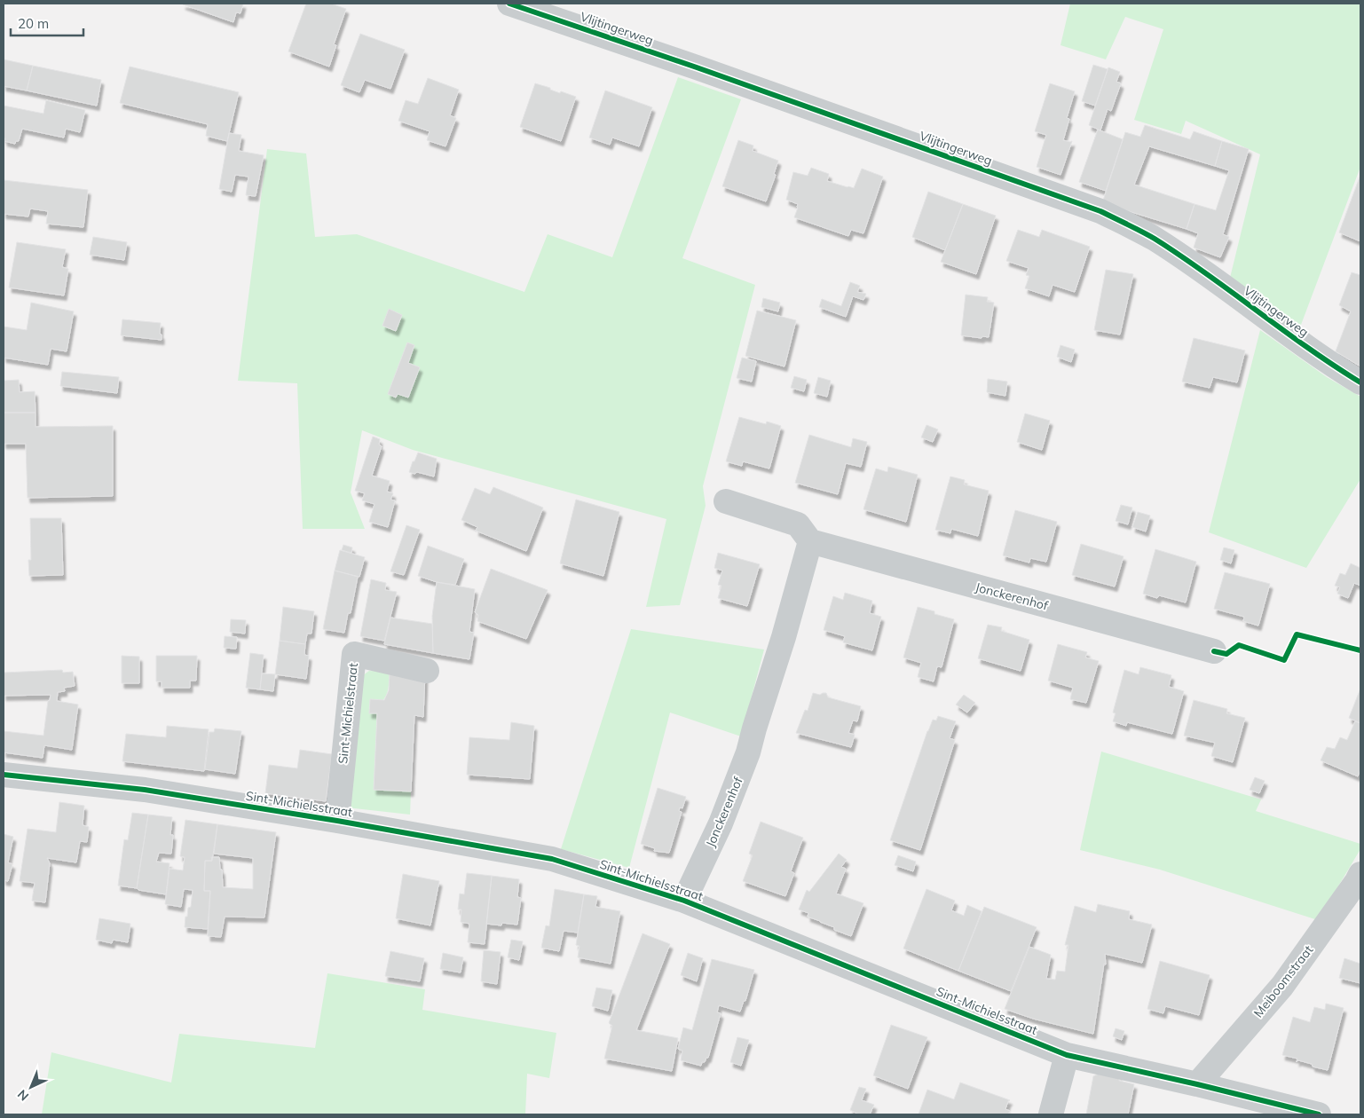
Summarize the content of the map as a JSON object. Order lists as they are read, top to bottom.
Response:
{
  "streets": {
    "street": [
      "Vlijtingerweg",
      "Jonckerenhof",
      "Sint-Michielstraat",
      "Sint-Michielsstraat",
      "Meiboomstraat"
    ]
  },
  "crossings": [
    ["Jonckerenhof", "Sint-Michielsstraat"],
    ["Sint-Michielstraat", "Sint-Michielsstraat"],
    ["Sint-Michielsstraat", "Meiboomstraat"]
  ],
  "scale_bar": "20 m",
  "north": "bottom left"
}
